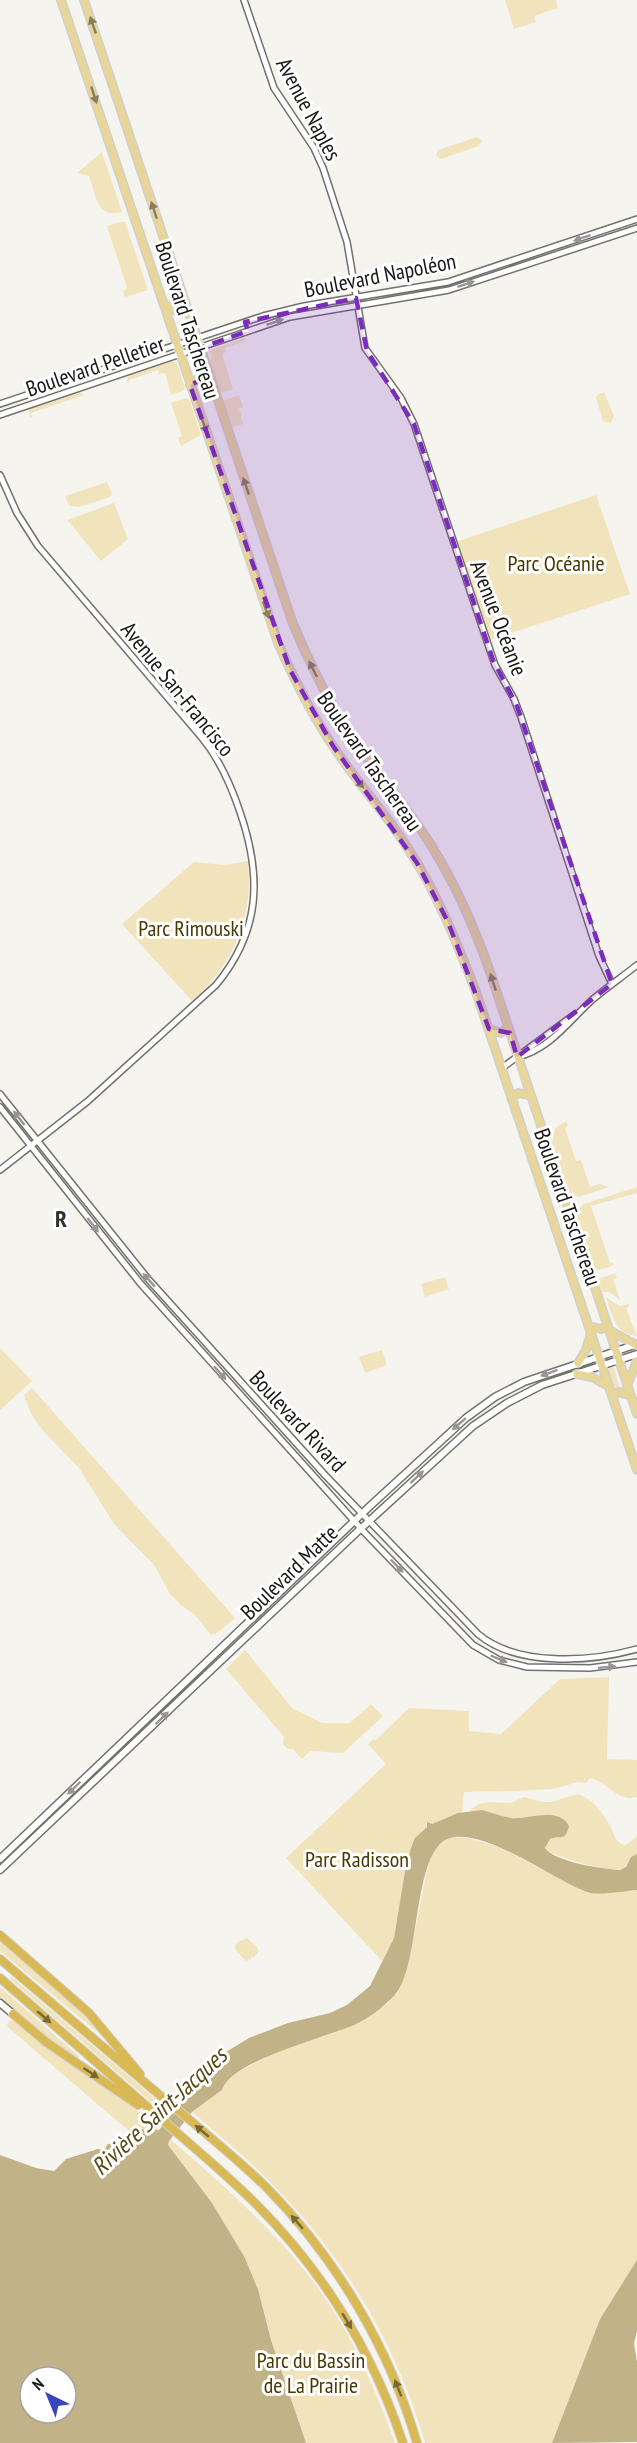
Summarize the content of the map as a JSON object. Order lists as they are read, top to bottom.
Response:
{
  "streets": {
    "main road": ["Boulevard Taschereau", "Boulevard Matte"],
    "street": [
      "Avenue Naples",
      "Boulevard Napoléon",
      "Boulevard Pelletier",
      "Avenue Océanie",
      "Avenue San-Francisco",
      "Boulevard Rivard"
    ]
  },
  "crossings": [
    ["Avenue Naples", "Boulevard Napoléon"],
    ["Avenue Naples", "Avenue Océanie"],
    ["Boulevard Napoléon", "Boulevard Taschereau"],
    ["Boulevard Napoléon", "Boulevard Pelletier"],
    ["Boulevard Napoléon", "Avenue Océanie"],
    ["Boulevard Taschereau", "Boulevard Pelletier"],
    ["Boulevard Taschereau", "Boulevard Matte"],
    ["Avenue San-Francisco", "Boulevard Rivard"],
    ["Boulevard Rivard", "Boulevard Matte"]
  ],
  "districts": ["R"],
  "water": ["Rivière Saint-Jacques"],
  "parks": [
    "Parc Océanie",
    "Parc Rimouski",
    "Parc Radisson",
    "Parc du Bassin de La Prairie"
  ],
  "north": "top left"
}
